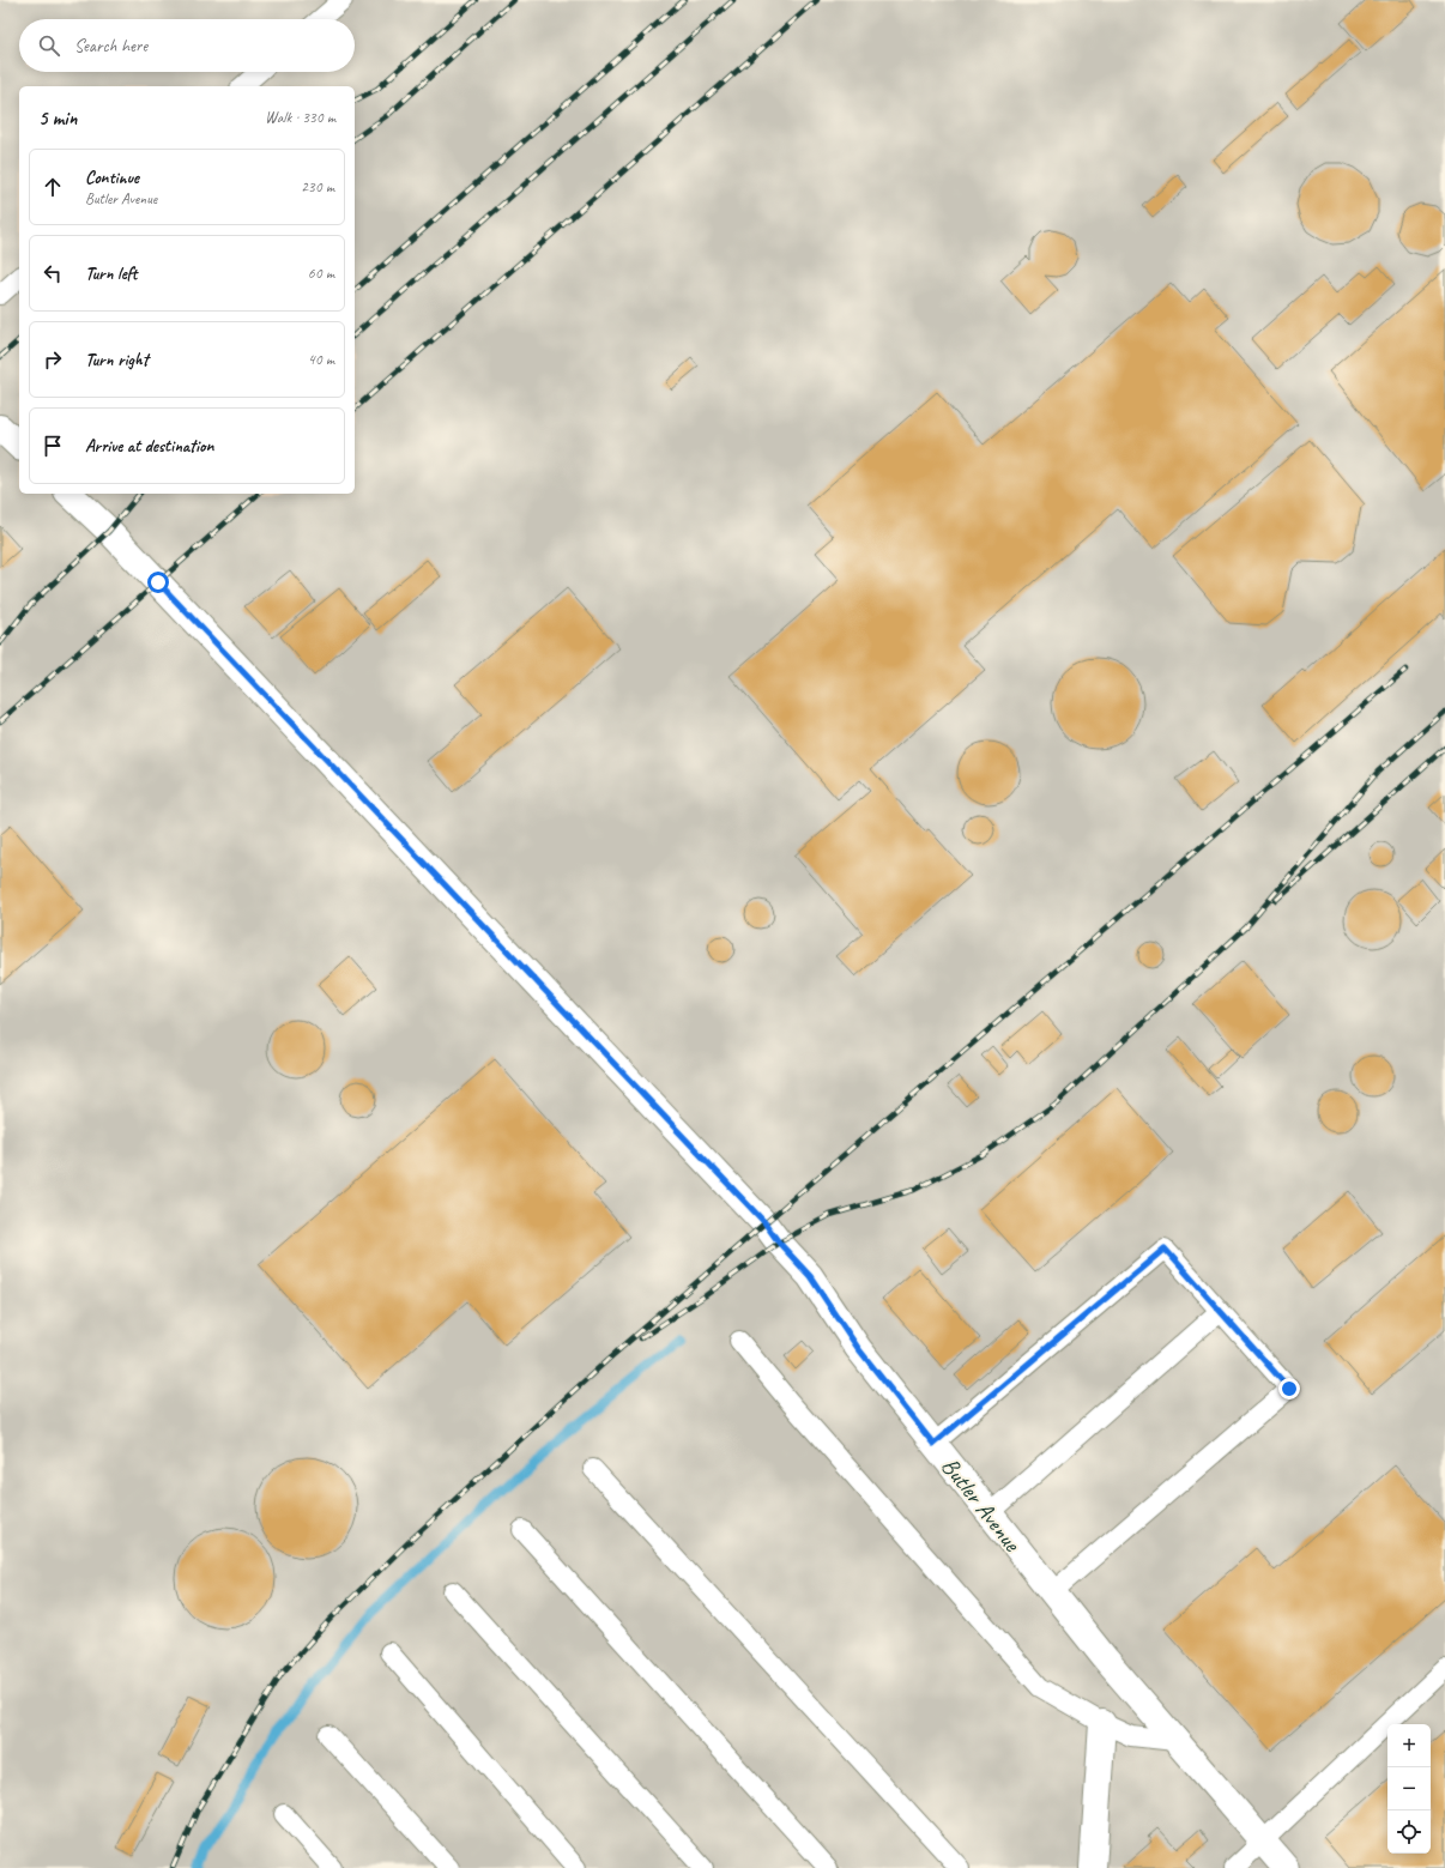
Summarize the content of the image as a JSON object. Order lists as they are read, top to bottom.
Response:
{
  "streets": {
    "street": ["Butler Avenue"]
  },
  "page": {
    "search": "Search here",
    "heading": ["5 min", "Walk · 330 m"],
    "list": [
      ["Continue", "Butler Avenue", "230 m"],
      ["Turn left", "60 m"],
      ["Turn right", "40 m"],
      "Arrive at destination"
    ],
    "map_buttons": ["+", "−"]
  }
}
